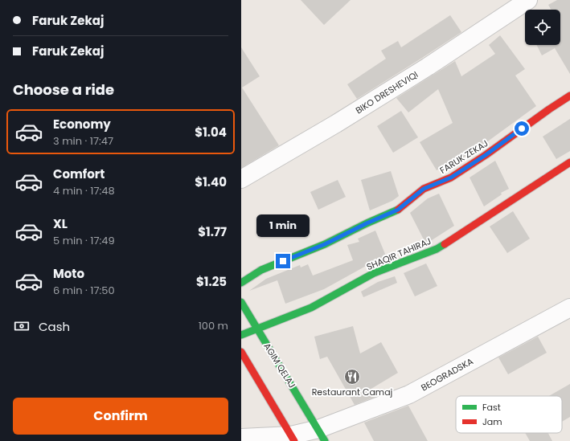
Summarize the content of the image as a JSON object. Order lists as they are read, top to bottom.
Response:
{
  "streets": {
    "street": [
      "BIKO DRESHEVIQI",
      "FARUK ZEKAJ",
      "SHAQIR TAHIRAJ",
      "AGIM QELAJ",
      "BEOGRADSKA"
    ]
  },
  "crossings": [
    ["SHAQIR TAHIRAJ", "AGIM QELAJ"],
    ["AGIM QELAJ", "BEOGRADSKA"]
  ],
  "places": {
    "restaurant": ["Restaurant Camaj"]
  },
  "legend": ["Fast", "Jam"],
  "page": {
    "banner": ["Faruk Zekaj", "Faruk Zekaj"],
    "heading": "Choose a ride",
    "list": [
      {
        "name": "Economy",
        "note": "3 min · 17:47",
        "value": "$1.04"
      },
      {
        "name": "Comfort",
        "note": "4 min · 17:48",
        "value": "$1.40"
      },
      {
        "name": "XL",
        "note": "5 min · 17:49",
        "value": "$1.77"
      },
      {
        "name": "Moto",
        "note": "6 min · 17:50",
        "value": "$1.25"
      }
    ],
    "bubble": "1 min",
    "pay": ["Cash", "100 m"],
    "buttons": "Confirm"
  }
}
